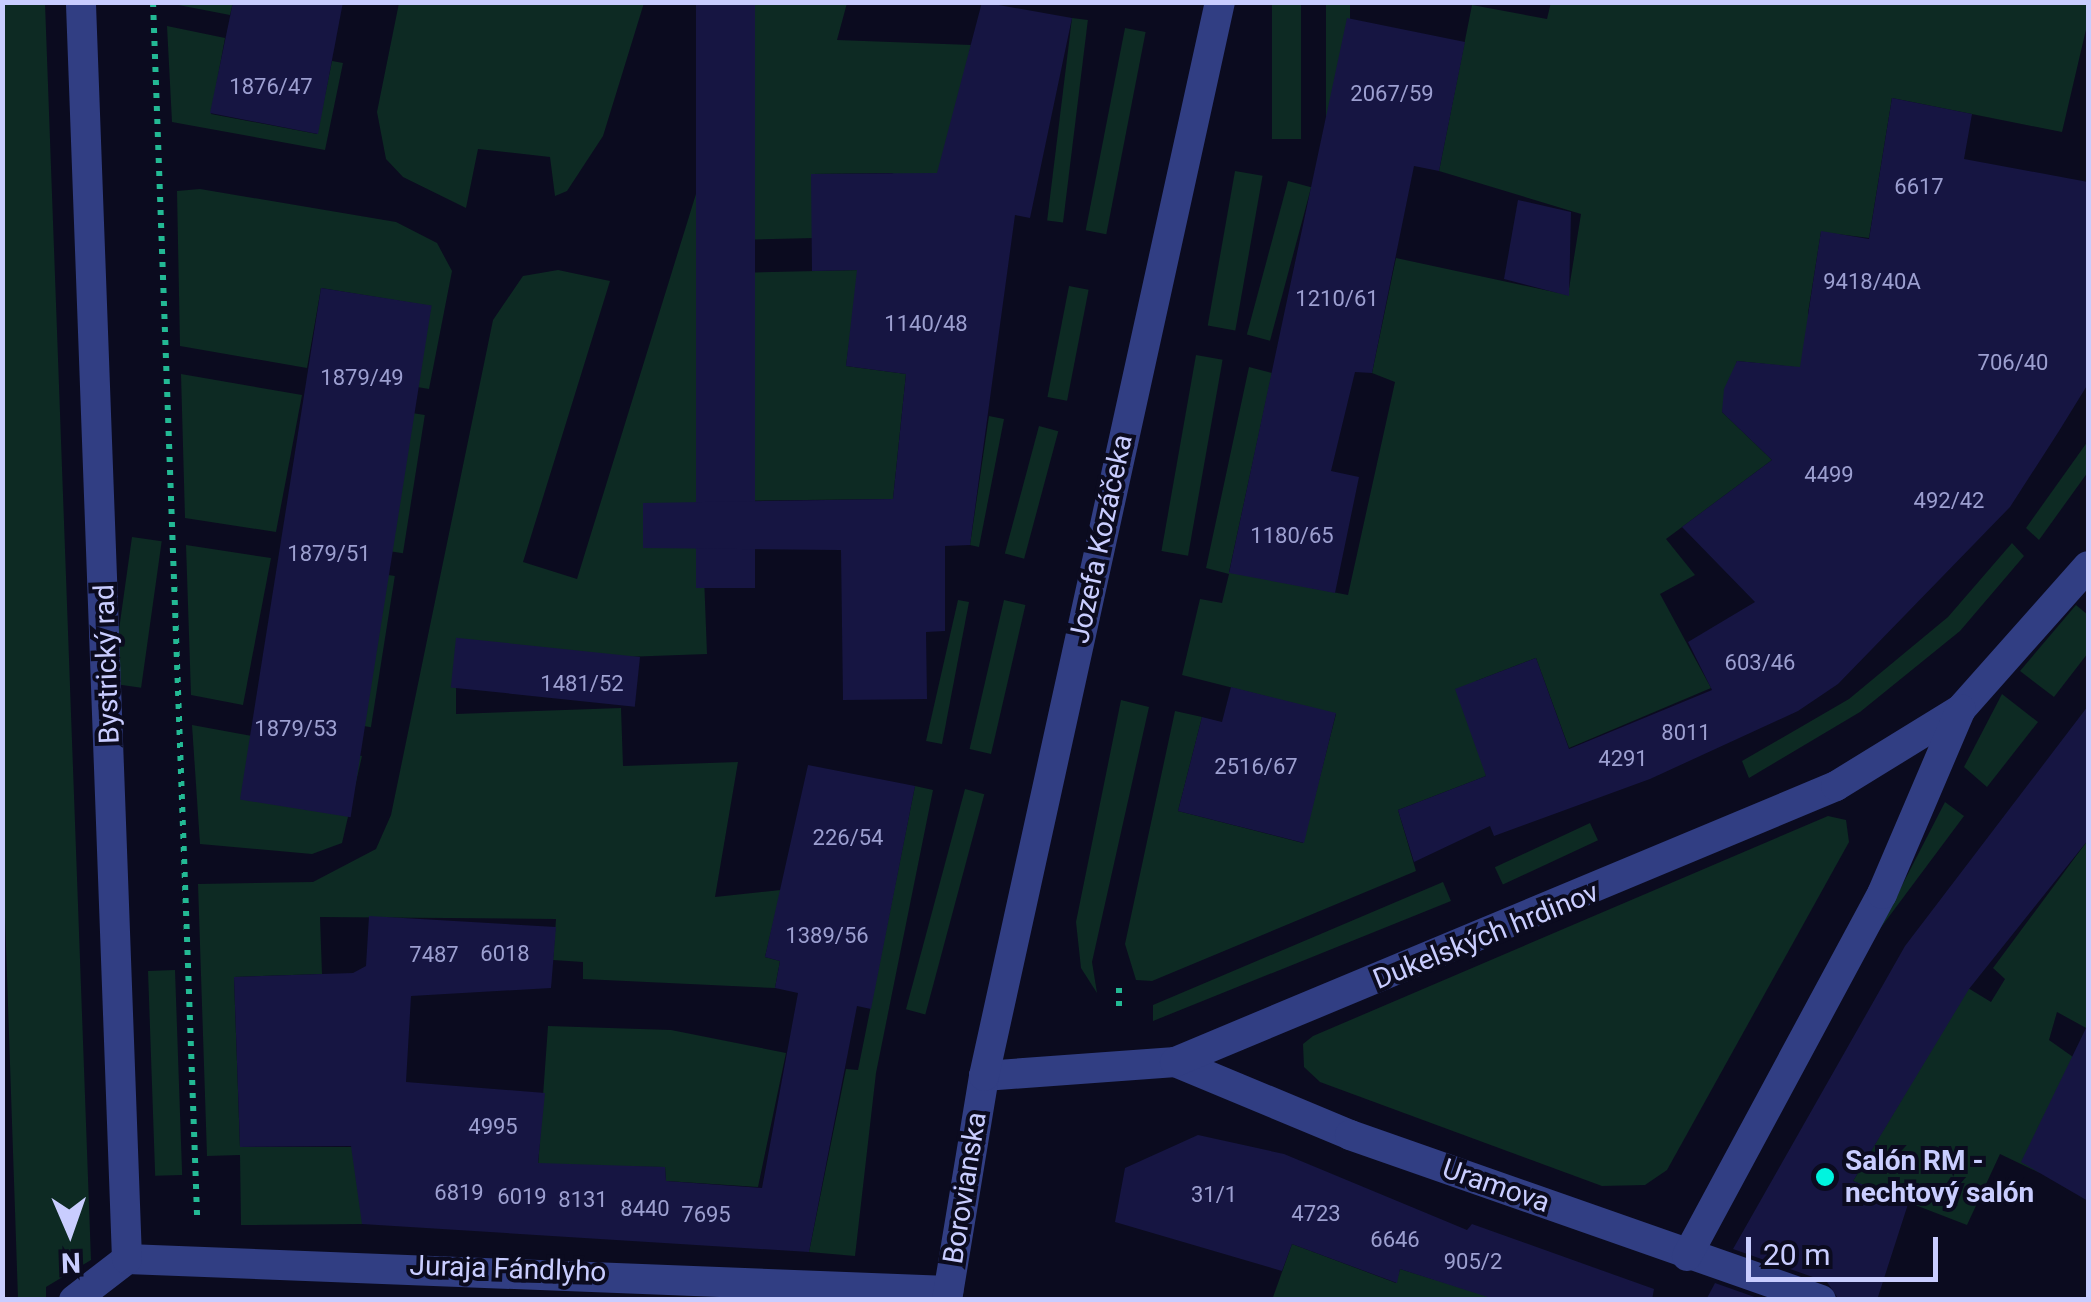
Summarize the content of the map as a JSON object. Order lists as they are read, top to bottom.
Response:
{
  "streets": {
    "street": [
      "Jozefa Kozáčeka",
      "Bystrický rad",
      "Dukelských hrdinov",
      "Uramova",
      "Borovianska",
      "Juraja Fándlyho"
    ]
  },
  "crossings": [
    ["Jozefa Kozáčeka", "Dukelských hrdinov"],
    ["Jozefa Kozáčeka", "Borovianska"],
    ["Bystrický rad", "Juraja Fándlyho"],
    ["Dukelských hrdinov", "Uramova"],
    ["Dukelských hrdinov", "Borovianska"],
    ["Borovianska", "Juraja Fándlyho"]
  ],
  "places": ["Salón RM - nechtový salón"],
  "house_numbers": [
    "1876/47",
    "2067/59",
    "6617",
    "9418/40A",
    "1210/61",
    "1140/48",
    "706/40",
    "1879/49",
    "4499",
    "492/42",
    "1180/65",
    "1879/51",
    "603/46",
    "1481/52",
    "1879/53",
    "8011",
    "4291",
    "2516/67",
    "226/54",
    "1389/56",
    "6018",
    "7487",
    "4995",
    "6819",
    "31/1",
    "6019",
    "8131",
    "8440",
    "4723",
    "7695",
    "6646",
    "905/2"
  ],
  "scale_bar": "20 m",
  "north": "bottom"
}
